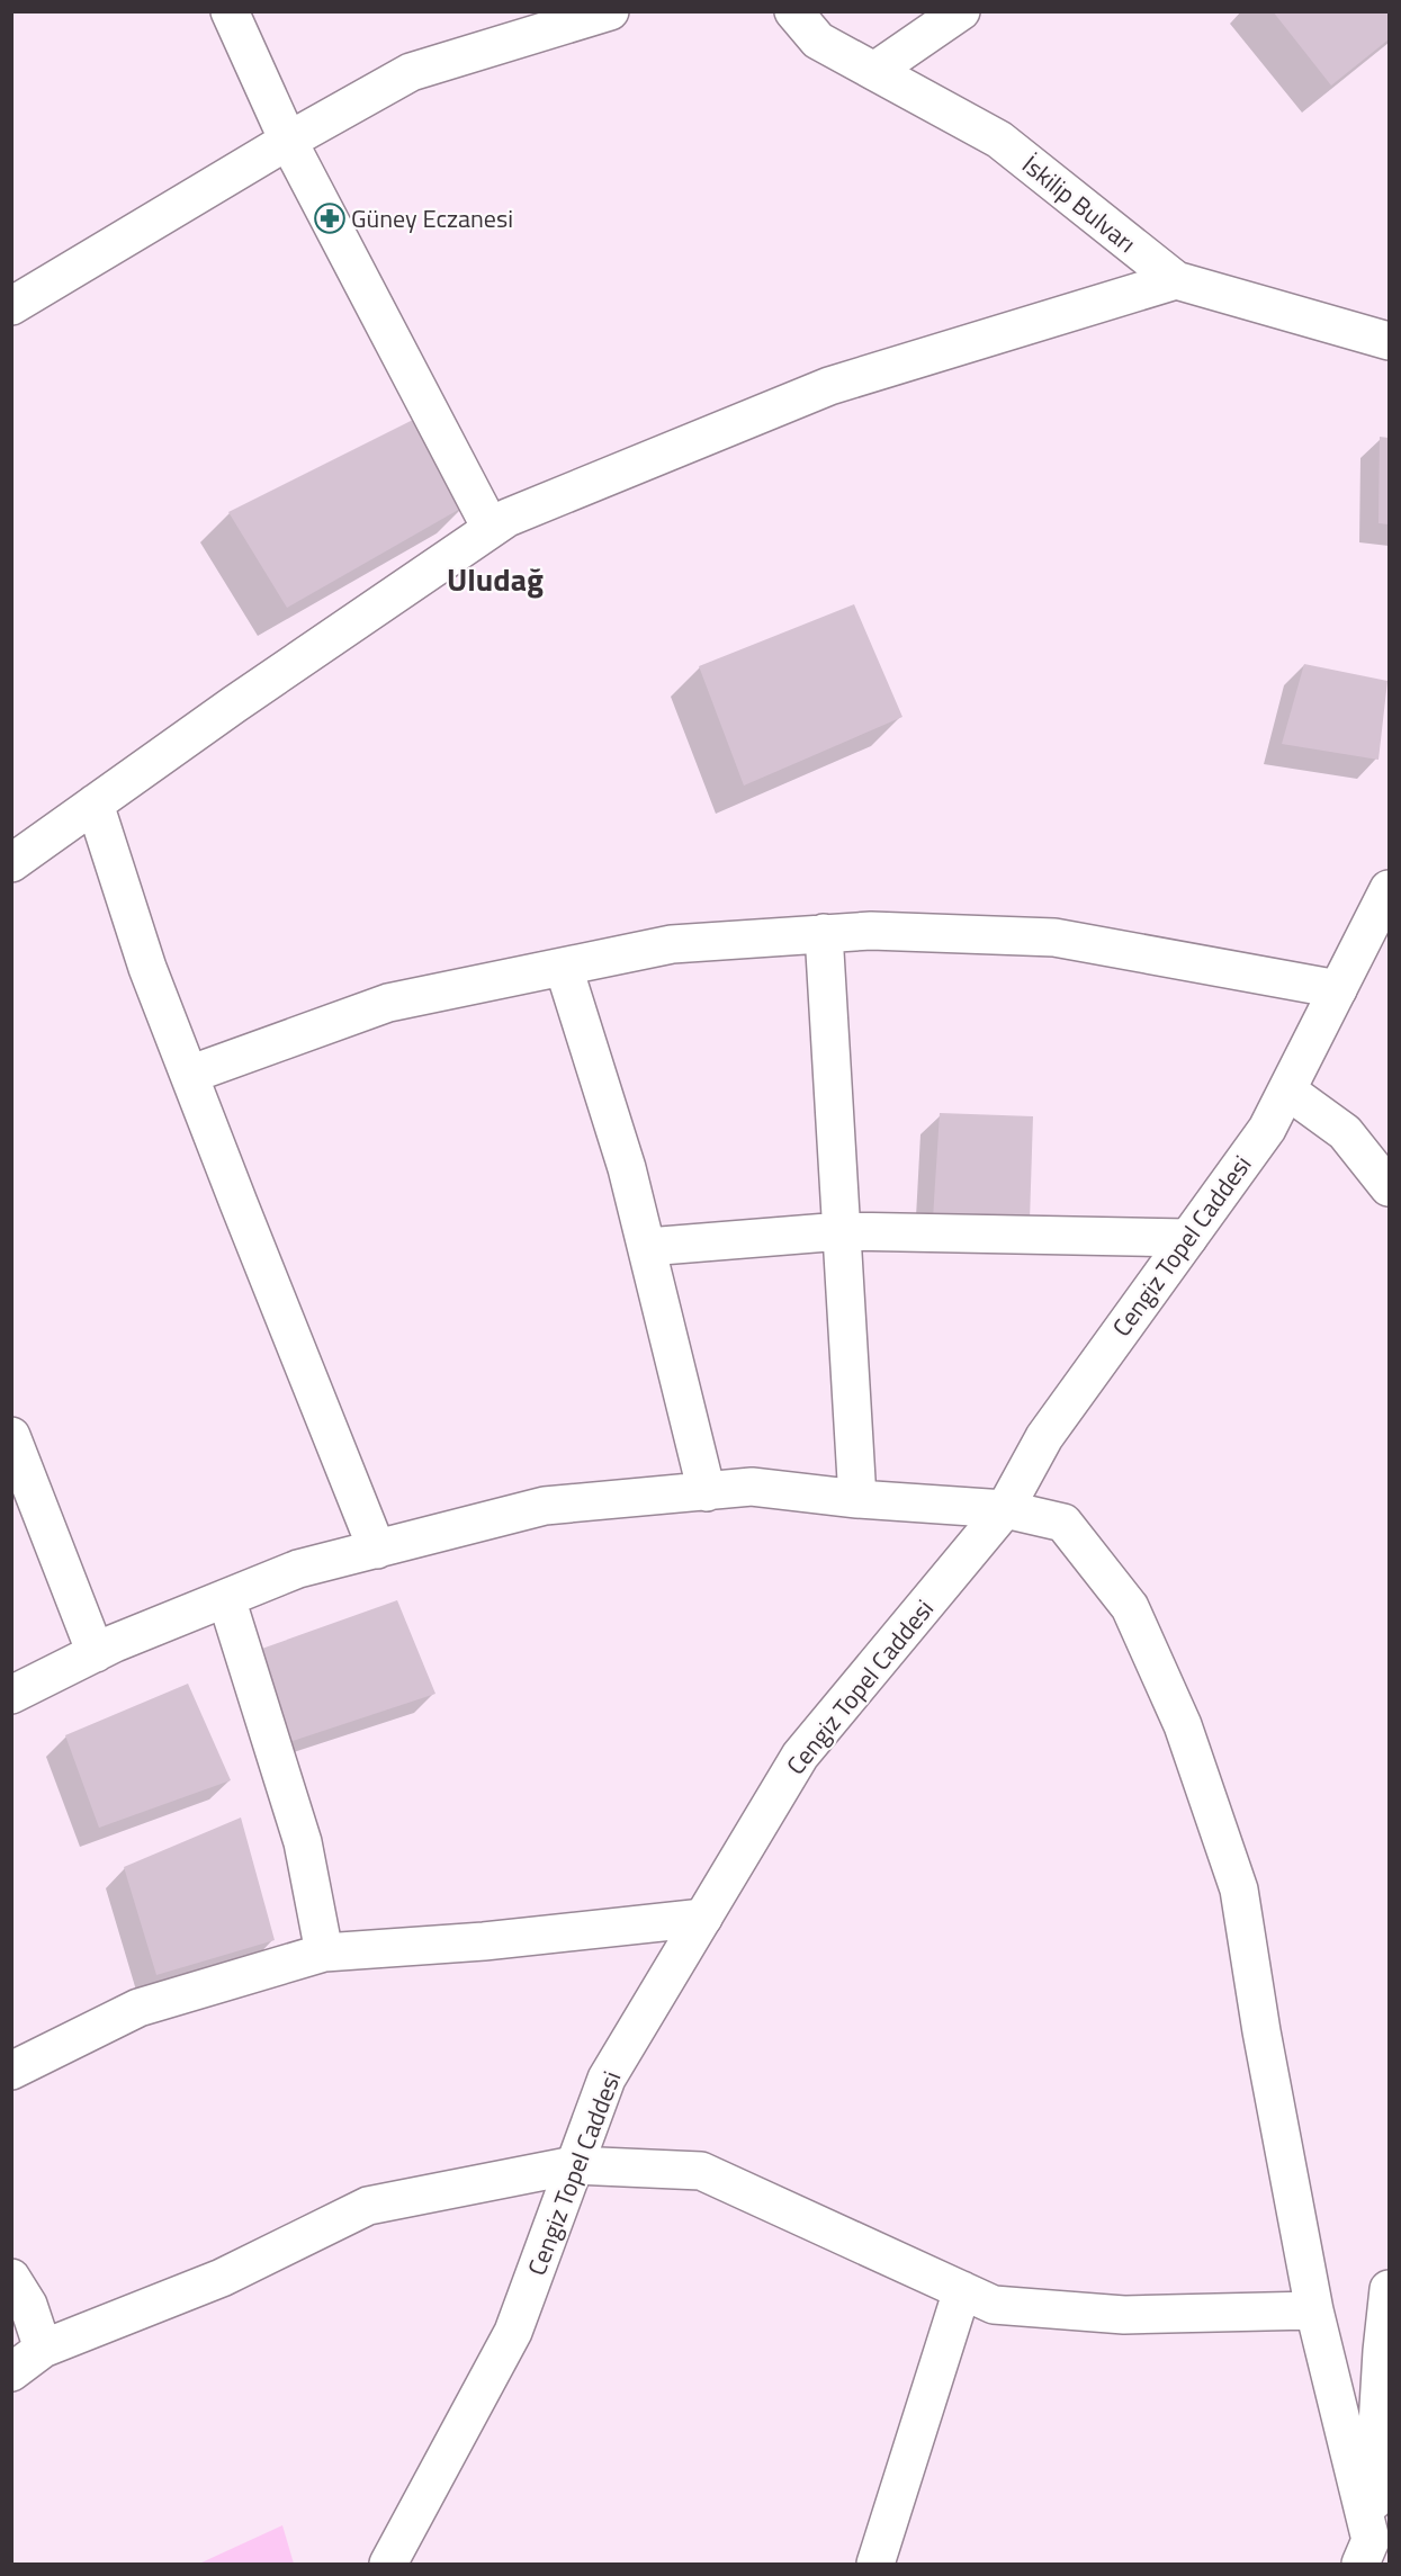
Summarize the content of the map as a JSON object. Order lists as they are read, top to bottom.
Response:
{
  "streets": {
    "street": ["İskilip Bulvarı", "Cengiz Topel Caddesi"]
  },
  "districts": ["Uludağ"],
  "places": {
    "pharmacy": ["Güney Eczanesi"]
  }
}
